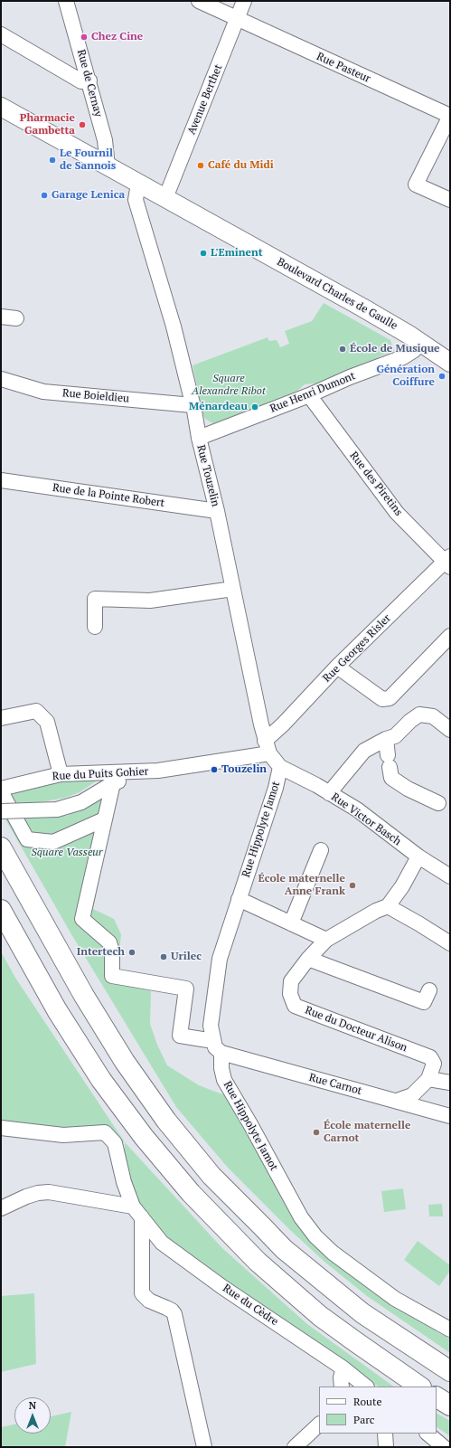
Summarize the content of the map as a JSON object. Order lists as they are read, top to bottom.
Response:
{
  "streets": {
    "main road": ["Boulevard Charles de Gaulle"],
    "street": [
      "Rue Pasteur",
      "Rue de Cernay",
      "Avenue Berthet",
      "Rue Henri Dumont",
      "Rue Boieldieu",
      "Rue Touzelin",
      "Rue des Piretins",
      "Rue de la Pointe Robert",
      "Rue Georges Risler",
      "Rue du Puits Gohier",
      "Rue Victor Basch",
      "Rue Hippolyte Jamot",
      "Rue du Docteur Alison",
      "Rue Carnot",
      "Rue du Cèdre"
    ]
  },
  "crossings": [
    ["Rue Pasteur", "Avenue Berthet"],
    ["Rue de Cernay", "Boulevard Charles de Gaulle"],
    ["Avenue Berthet", "Boulevard Charles de Gaulle"],
    ["Boulevard Charles de Gaulle", "Rue Henri Dumont"],
    ["Boulevard Charles de Gaulle", "Rue Touzelin"],
    ["Rue Henri Dumont", "Rue Touzelin"],
    ["Rue Henri Dumont", "Rue des Piretins"],
    ["Rue Boieldieu", "Rue Touzelin"],
    ["Rue Touzelin", "Rue de la Pointe Robert"],
    ["Rue Touzelin", "Rue Georges Risler"],
    ["Rue Touzelin", "Rue du Puits Gohier"],
    ["Rue Touzelin", "Rue Victor Basch"],
    ["Rue Touzelin", "Rue Hippolyte Jamot"],
    ["Rue des Piretins", "Rue Georges Risler"],
    ["Rue Georges Risler", "Rue du Puits Gohier"],
    ["Rue du Puits Gohier", "Rue Hippolyte Jamot"],
    ["Rue du Puits Gohier", "Rue Carnot"],
    ["Rue Victor Basch", "Rue Hippolyte Jamot"],
    ["Rue Hippolyte Jamot", "Rue Carnot"]
  ],
  "parks": ["Square Alexandre Ribot", "Square Vasseur"],
  "places": [
    "Chez Cine",
    "Pharmacie Gambetta",
    "Le Fournil de Sannois",
    "Café du Midi",
    "Garage Lenica",
    "L'Eminent",
    "École de Musique",
    "Génération Coiffure",
    "Ménardeau",
    "Touzelin",
    "École maternelle Anne Frank",
    "Intertech",
    "Urilec",
    "École maternelle Carnot"
  ],
  "legend": ["Route", "Parc"],
  "north": "top"
}
